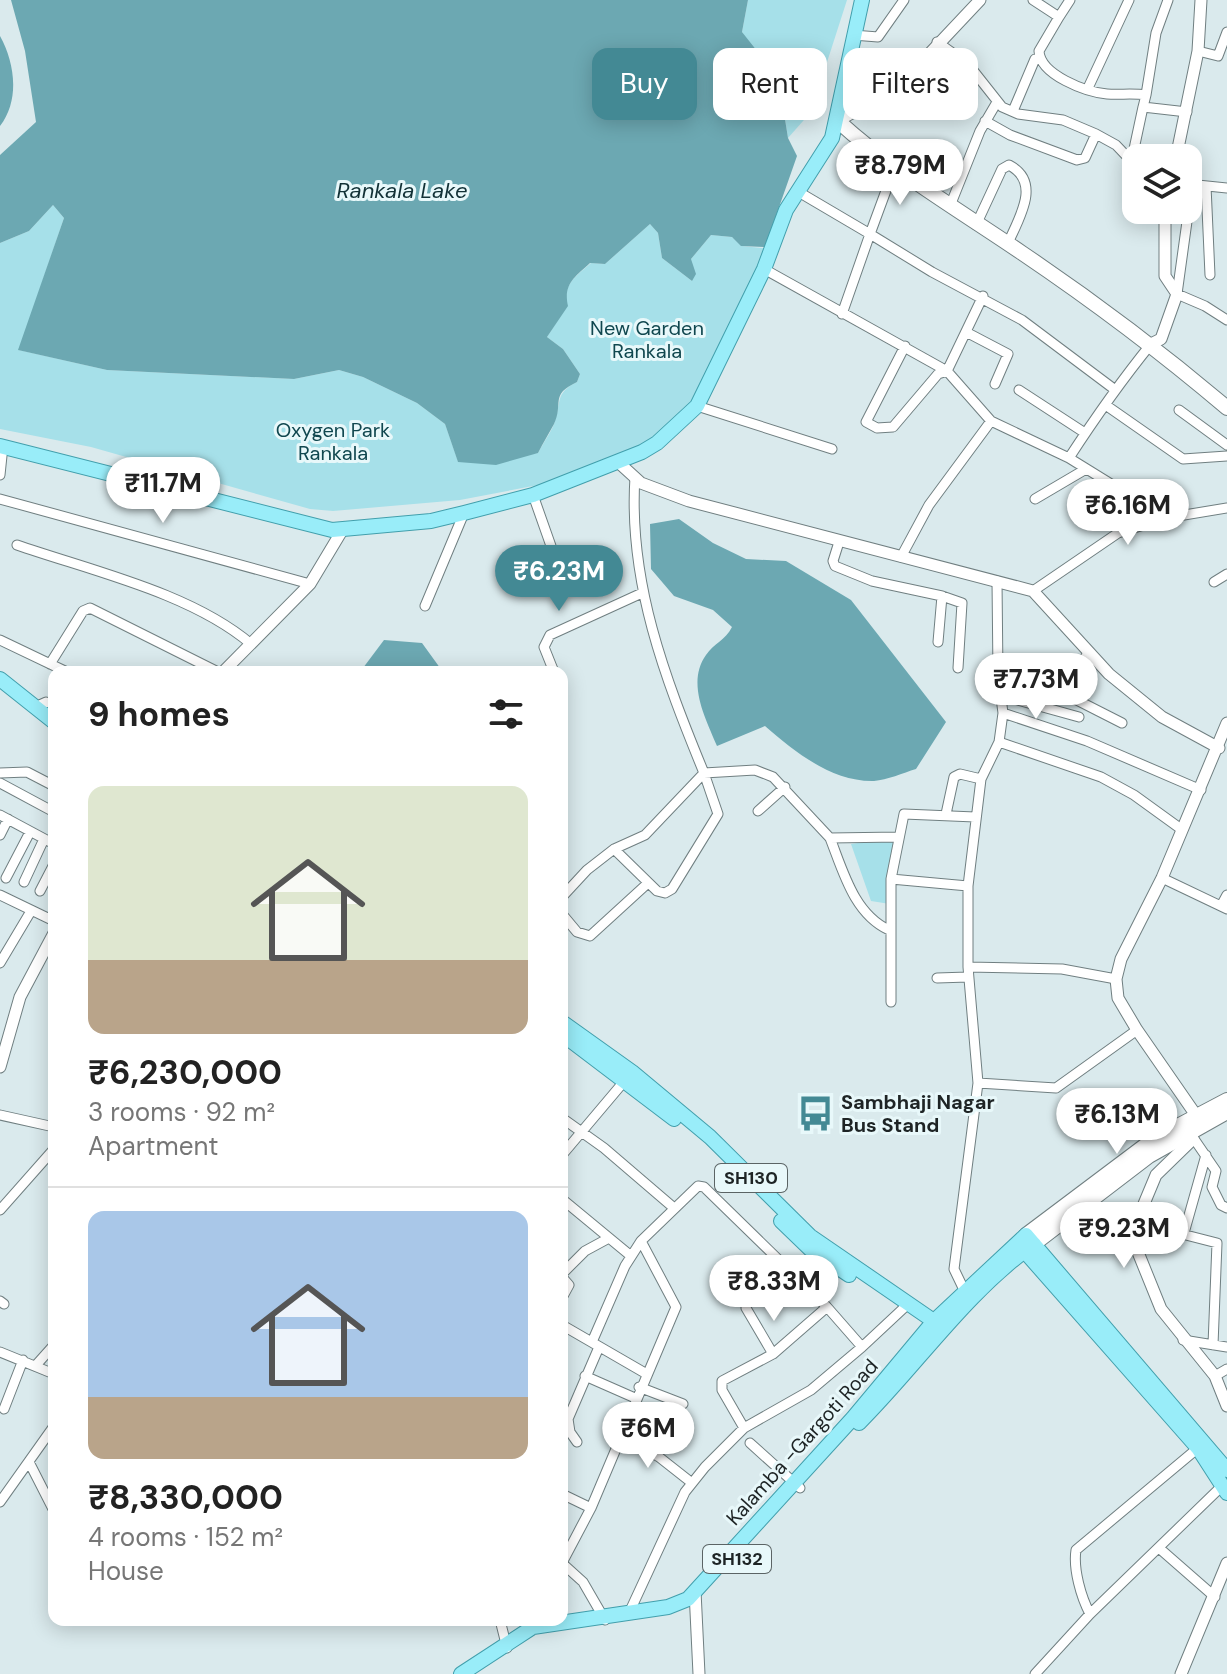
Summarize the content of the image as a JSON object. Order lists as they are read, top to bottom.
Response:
{
  "streets": {
    "main road": ["SH130", "SH132"]
  },
  "crossings": [
    ["SH130", "SH132"]
  ],
  "water": ["Rankala Lake"],
  "parks": ["New Garden Rankala", "Oxygen Park Rankala"],
  "places": {
    "bus stop": ["Sambhaji Nagar Bus Stand"]
  },
  "page": {
    "chip": ["Buy", "Rent", "Filters"],
    "price": [
      "₹8.79M",
      "₹11.7M",
      "₹6.16M",
      "₹6.23M",
      "₹7.73M",
      "₹6.13M",
      "₹9.23M",
      "₹8.33M",
      "₹6M"
    ],
    "heading": "9 homes",
    "list": [
      {
        "name": "₹6,230,000",
        "note": "3 rooms · 92 m² · Apartment"
      },
      {
        "name": "₹8,330,000",
        "note": "4 rooms · 152 m² · House"
      }
    ]
  }
}
